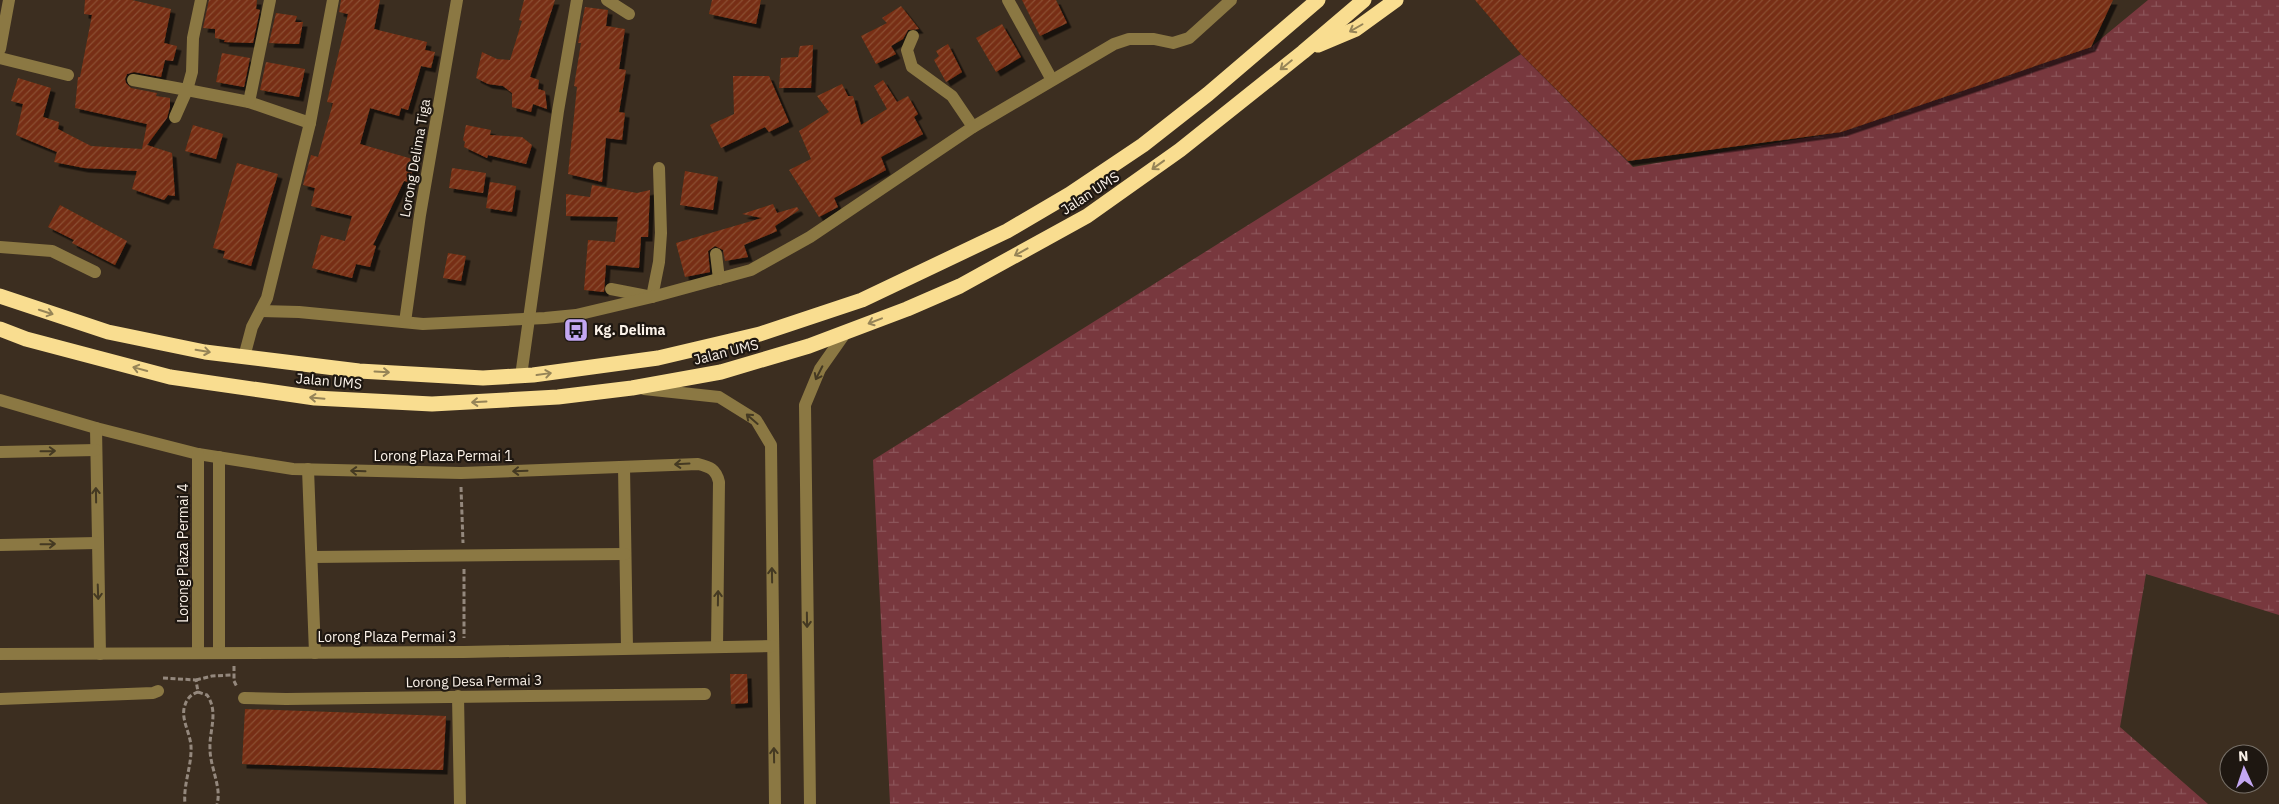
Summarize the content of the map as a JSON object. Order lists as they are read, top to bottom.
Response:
{
  "streets": {
    "highway": ["Jalan UMS"],
    "street": [
      "Lorong Delima Tiga",
      "Lorong Plaza Permai 1",
      "Lorong Plaza Permai 4",
      "Lorong Plaza Permai 3",
      "Lorong Desa Permai 3"
    ]
  },
  "crossings": [
    ["Lorong Plaza Permai 1", "Lorong Plaza Permai 4"],
    ["Lorong Plaza Permai 1", "Lorong Plaza Permai 3"],
    ["Lorong Plaza Permai 4", "Lorong Plaza Permai 3"]
  ],
  "places": {
    "bus stop": ["Kg. Delima"]
  },
  "north": "top"
}
